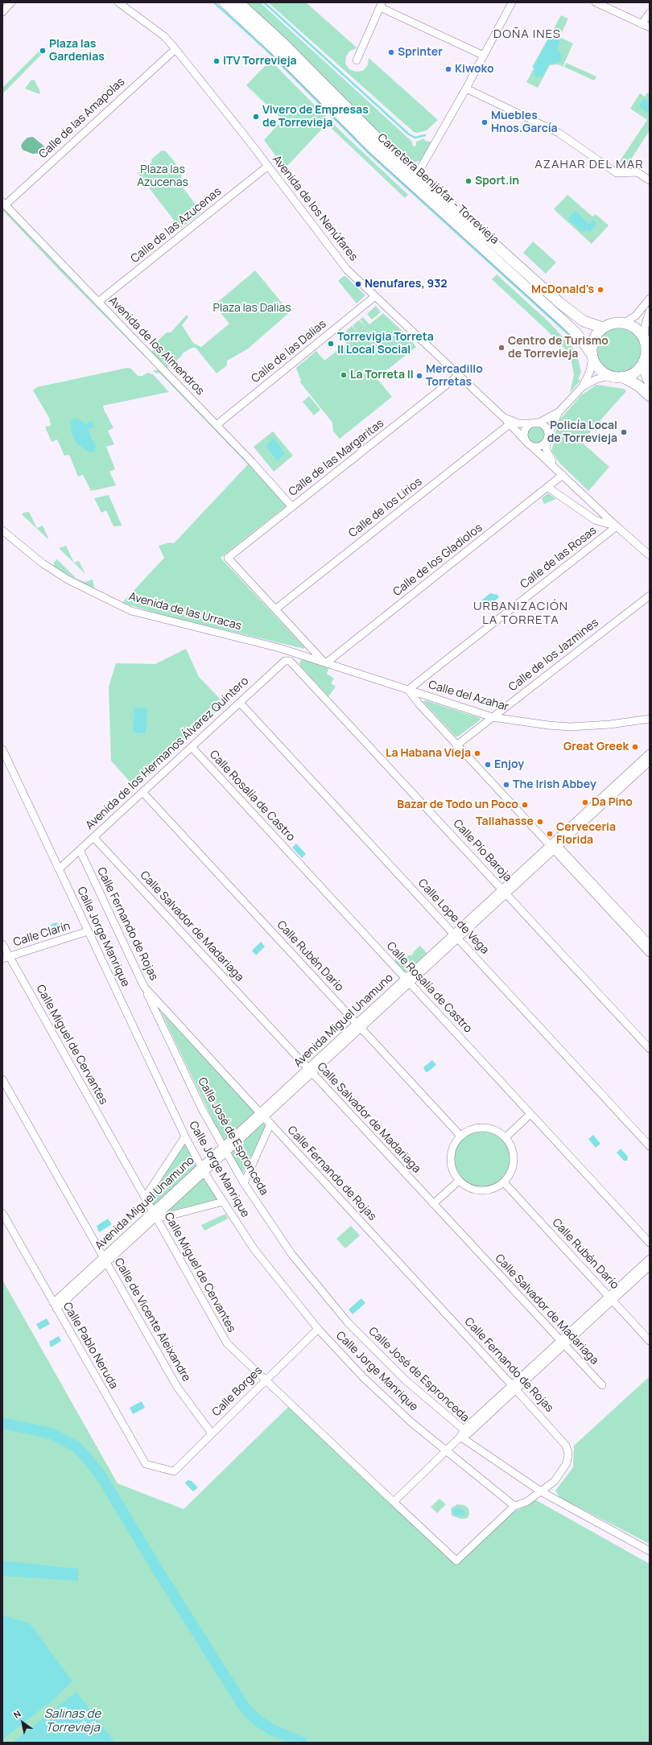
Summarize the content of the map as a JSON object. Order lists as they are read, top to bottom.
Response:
{
  "streets": {
    "main road": ["Carretera Benijófar - Torrevieja"],
    "street": [
      "Calle de las Amapolas",
      "Avenida de los Nenúfares",
      "Calle de las Azucenas",
      "Avenida de los Almendros",
      "Calle de las Dalias",
      "Calle de las Margaritas",
      "Calle de los Lirios",
      "Calle de las Rosas",
      "Calle de los Gladiolos",
      "Avenida de las Urracas",
      "Calle de los Jazmines",
      "Calle del Azahar",
      "Avenida de los Hermanos Álvarez Quintero",
      "Calle Rosalía de Castro",
      "Calle Pío Baroja",
      "Calle Lope de Vega",
      "Calle Fernando de Rojas",
      "Calle Salvador de Madariaga",
      "Calle Clarín",
      "Calle Jorge Manrique",
      "Calle Rubén Darío",
      "Avenida Miguel Unamuno",
      "Calle Miguel de Cervantes",
      "Calle José de Espronceda",
      "Calle de Vicente Aleixandre",
      "Calle Pablo Neruda",
      "Calle Borges"
    ]
  },
  "crossings": [
    ["Calle de las Amapolas", "Avenida de los Nenúfares"],
    ["Calle de las Amapolas", "Avenida de los Almendros"],
    ["Avenida de los Nenúfares", "Calle de las Azucenas"],
    ["Avenida de los Nenúfares", "Calle de las Dalias"],
    ["Avenida de los Nenúfares", "Calle de las Margaritas"],
    ["Avenida de los Nenúfares", "Calle de los Lirios"],
    ["Avenida de los Nenúfares", "Calle de las Rosas"],
    ["Avenida de los Nenúfares", "Calle de los Gladiolos"],
    ["Calle de las Azucenas", "Avenida de los Almendros"],
    ["Avenida de los Almendros", "Calle de las Dalias"],
    ["Avenida de los Almendros", "Calle de las Margaritas"],
    ["Calle de las Margaritas", "Calle de los Lirios"],
    ["Calle de las Rosas", "Calle del Azahar"],
    ["Calle de los Gladiolos", "Avenida de las Urracas"],
    ["Calle de los Gladiolos", "Calle del Azahar"],
    ["Avenida de las Urracas", "Calle del Azahar"],
    ["Calle de los Jazmines", "Calle del Azahar"],
    ["Avenida de los Hermanos Álvarez Quintero", "Calle Rosalía de Castro"],
    ["Avenida de los Hermanos Álvarez Quintero", "Calle Pío Baroja"],
    ["Avenida de los Hermanos Álvarez Quintero", "Calle Lope de Vega"],
    ["Avenida de los Hermanos Álvarez Quintero", "Calle Fernando de Rojas"],
    ["Avenida de los Hermanos Álvarez Quintero", "Calle Salvador de Madariaga"],
    ["Avenida de los Hermanos Álvarez Quintero", "Calle Jorge Manrique"],
    ["Avenida de los Hermanos Álvarez Quintero", "Calle Rubén Darío"],
    ["Calle Rosalía de Castro", "Avenida Miguel Unamuno"],
    ["Calle Pío Baroja", "Avenida Miguel Unamuno"],
    ["Calle Lope de Vega", "Avenida Miguel Unamuno"],
    ["Calle Fernando de Rojas", "Calle Jorge Manrique"],
    ["Calle Fernando de Rojas", "Avenida Miguel Unamuno"],
    ["Calle Fernando de Rojas", "Calle Miguel de Cervantes"],
    ["Calle Fernando de Rojas", "Calle José de Espronceda"],
    ["Calle Salvador de Madariaga", "Avenida Miguel Unamuno"],
    ["Calle Clarín", "Calle Jorge Manrique"],
    ["Calle Clarín", "Calle Miguel de Cervantes"],
    ["Calle Jorge Manrique", "Avenida Miguel Unamuno"],
    ["Calle Jorge Manrique", "Calle Miguel de Cervantes"],
    ["Calle Jorge Manrique", "Calle Borges"],
    ["Calle Rubén Darío", "Avenida Miguel Unamuno"],
    ["Avenida Miguel Unamuno", "Calle Miguel de Cervantes"],
    ["Avenida Miguel Unamuno", "Calle José de Espronceda"],
    ["Avenida Miguel Unamuno", "Calle de Vicente Aleixandre"],
    ["Avenida Miguel Unamuno", "Calle Pablo Neruda"],
    ["Calle Miguel de Cervantes", "Calle Borges"],
    ["Calle de Vicente Aleixandre", "Calle Borges"],
    ["Calle Pablo Neruda", "Calle Borges"]
  ],
  "districts": ["DOÑA INES", "AZAHAR DEL MAR", "URBANIZACIÓN LA TORRETA"],
  "water": ["Salinas de Torrevieja"],
  "parks": ["Plaza las Azucenas", "Plaza las Dalias"],
  "places": [
    "Plaza las Gardenias",
    "Sprinter",
    "ITV Torrevieja",
    "Kiwoko",
    "Vivero de Empresas de Torrevieja",
    "Muebles Hnos.García",
    "Sport.in",
    "Nenufares, 932",
    "McDonald's",
    "Torrevigia Torreta II Local Social",
    "Centro de Turismo de Torrevieja",
    "La Torreta II",
    "Mercadillo Torretas",
    "Policía Local de Torrevieja",
    "Great Greek",
    "La Habana Vieja",
    "Enjoy",
    "The Irish Abbey",
    "Da Pino",
    "Bazar de Todo un Poco",
    "Tallahasse",
    "Cerveceria Florida"
  ],
  "north": "top left"
}
